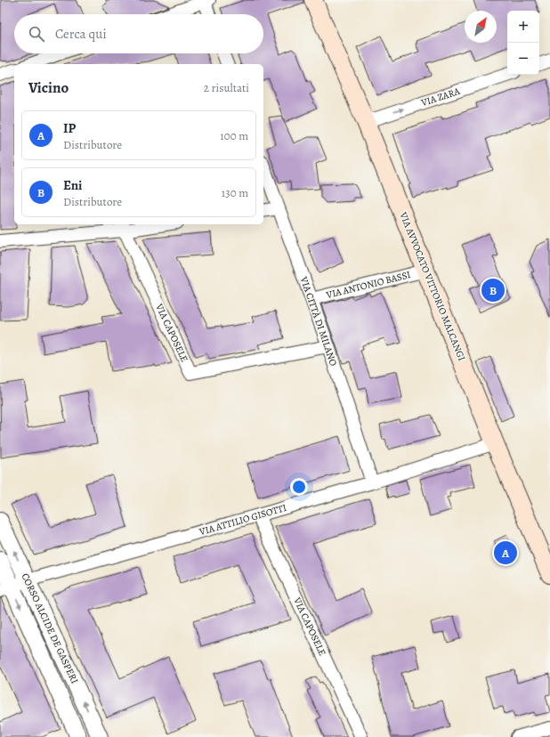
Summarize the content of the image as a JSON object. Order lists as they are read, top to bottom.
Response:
{
  "streets": {
    "main road": ["VIA AVVOCATO VITTORIO MALCANGI"],
    "street": [
      "VIA ZARA",
      "VIA ANTONIO BASSI",
      "VIA CITTÀ DI MILANO",
      "VIA CAPOSELE",
      "VIA ATTILIO GISOTTI",
      "CORSO ALCIDE DE GASPERI"
    ]
  },
  "crossings": [
    ["VIA ZARA", "VIA AVVOCATO VITTORIO MALCANGI"],
    ["VIA ANTONIO BASSI", "VIA AVVOCATO VITTORIO MALCANGI"],
    ["VIA ANTONIO BASSI", "VIA CITTÀ DI MILANO"],
    ["VIA AVVOCATO VITTORIO MALCANGI", "VIA ATTILIO GISOTTI"],
    ["VIA CITTÀ DI MILANO", "VIA CAPOSELE"],
    ["VIA CITTÀ DI MILANO", "VIA ATTILIO GISOTTI"],
    ["VIA CAPOSELE", "VIA ATTILIO GISOTTI"],
    ["VIA ATTILIO GISOTTI", "CORSO ALCIDE DE GASPERI"]
  ],
  "one_way": ["VIA ZARA"],
  "north": "top right",
  "page": {
    "map_buttons": ["+", "−"],
    "search": "Cerca qui",
    "heading": ["Vicino", "2 risultati"],
    "list": [
      {
        "mark": "A",
        "name": "IP",
        "note": "Distributore",
        "value": "100 m"
      },
      {
        "mark": "B",
        "name": "Eni",
        "note": "Distributore",
        "value": "130 m"
      }
    ],
    "pins": ["B", "A"]
  }
}
